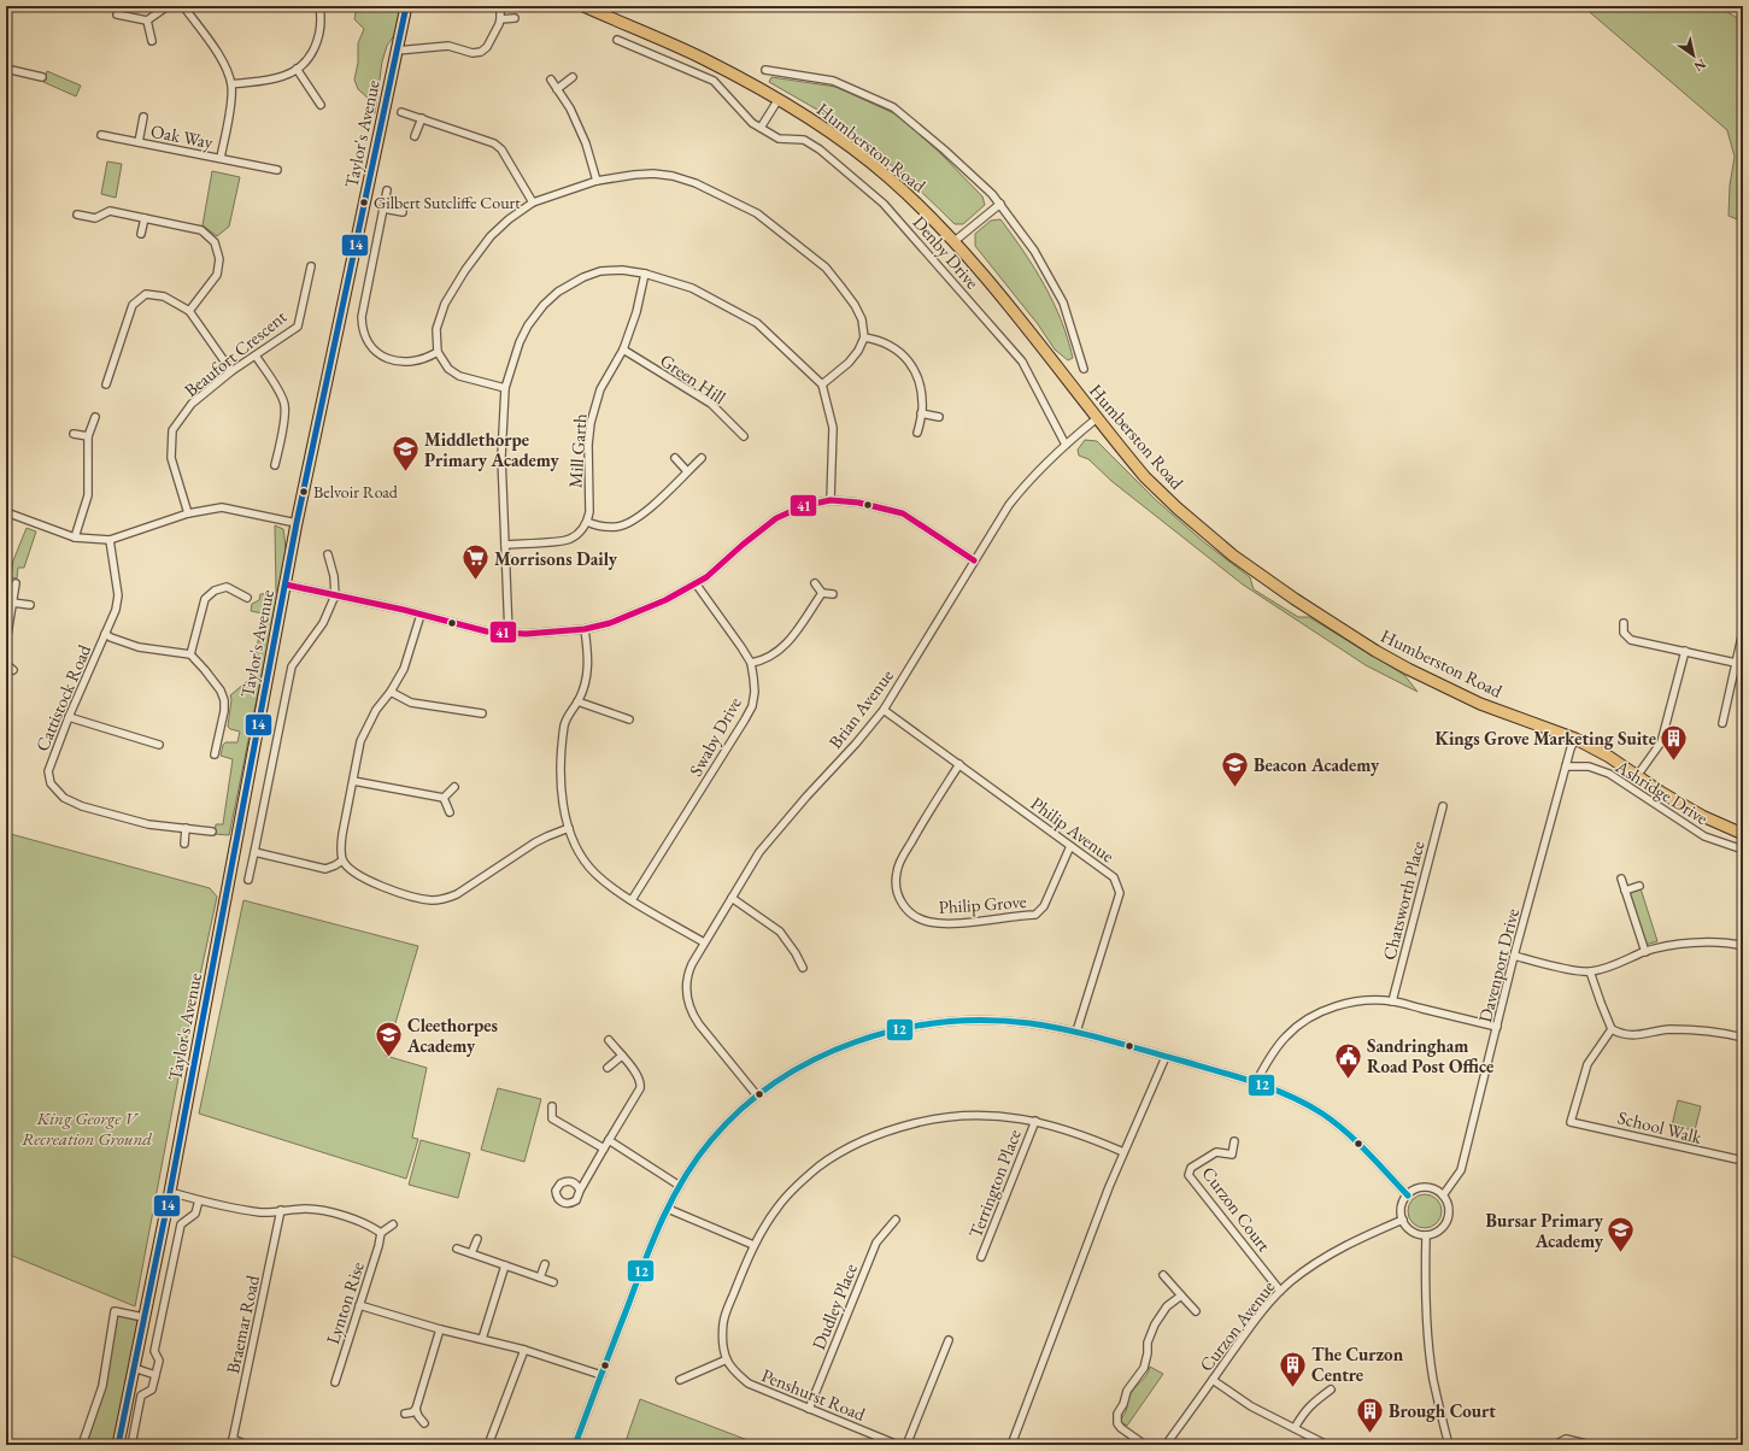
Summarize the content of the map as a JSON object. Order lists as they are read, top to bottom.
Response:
{
  "streets": {
    "main road": ["Taylor's Avenue", "Humberston Road"],
    "street": [
      "Oak Way",
      "Denby Drive",
      "Beaufort Crescent",
      "Green Hill",
      "Mill Garth",
      "Cattistock Road",
      "Brian Avenue",
      "Swaby Drive",
      "Ashridge Drive",
      "Philip Avenue",
      "Chatsworth Place",
      "Philip Grove",
      "Davenport Drive",
      "School Walk",
      "Terrington Place",
      "Curzon Court",
      "Lynton Rise",
      "Dudley Place",
      "Braemar Road",
      "Curzon Avenue",
      "Penshurst Road"
    ]
  },
  "crossings": [
    ["Humberston Road", "Brian Avenue"],
    ["Humberston Road", "Davenport Drive"],
    ["Denby Drive", "Brian Avenue"],
    ["Green Hill", "Mill Garth"],
    ["Brian Avenue", "Philip Avenue"],
    ["Ashridge Drive", "Davenport Drive"],
    ["Philip Avenue", "Philip Grove"],
    ["Davenport Drive", "Curzon Avenue"],
    ["Terrington Place", "Penshurst Road"],
    ["Curzon Court", "Curzon Avenue"],
    ["Dudley Place", "Penshurst Road"]
  ],
  "parks": ["King George V Recreation Ground"],
  "places": {
    "other": ["Gilbert Sutcliffe Court", "Belvoir Road"],
    "school or university": [
      "Middlethorpe Primary Academy",
      "Beacon Academy",
      "Cleethorpes Academy",
      "Bursar Primary Academy"
    ],
    "supermarket": ["Morrisons Daily"],
    "building": ["Kings Grove Marketing Suite", "The Curzon Centre", "Brough Court"],
    "public building": ["Sandringham Road Post Office"]
  },
  "lines": ["transit line 14", "transit line 41", "transit line 12"],
  "north": "bottom right"
}
